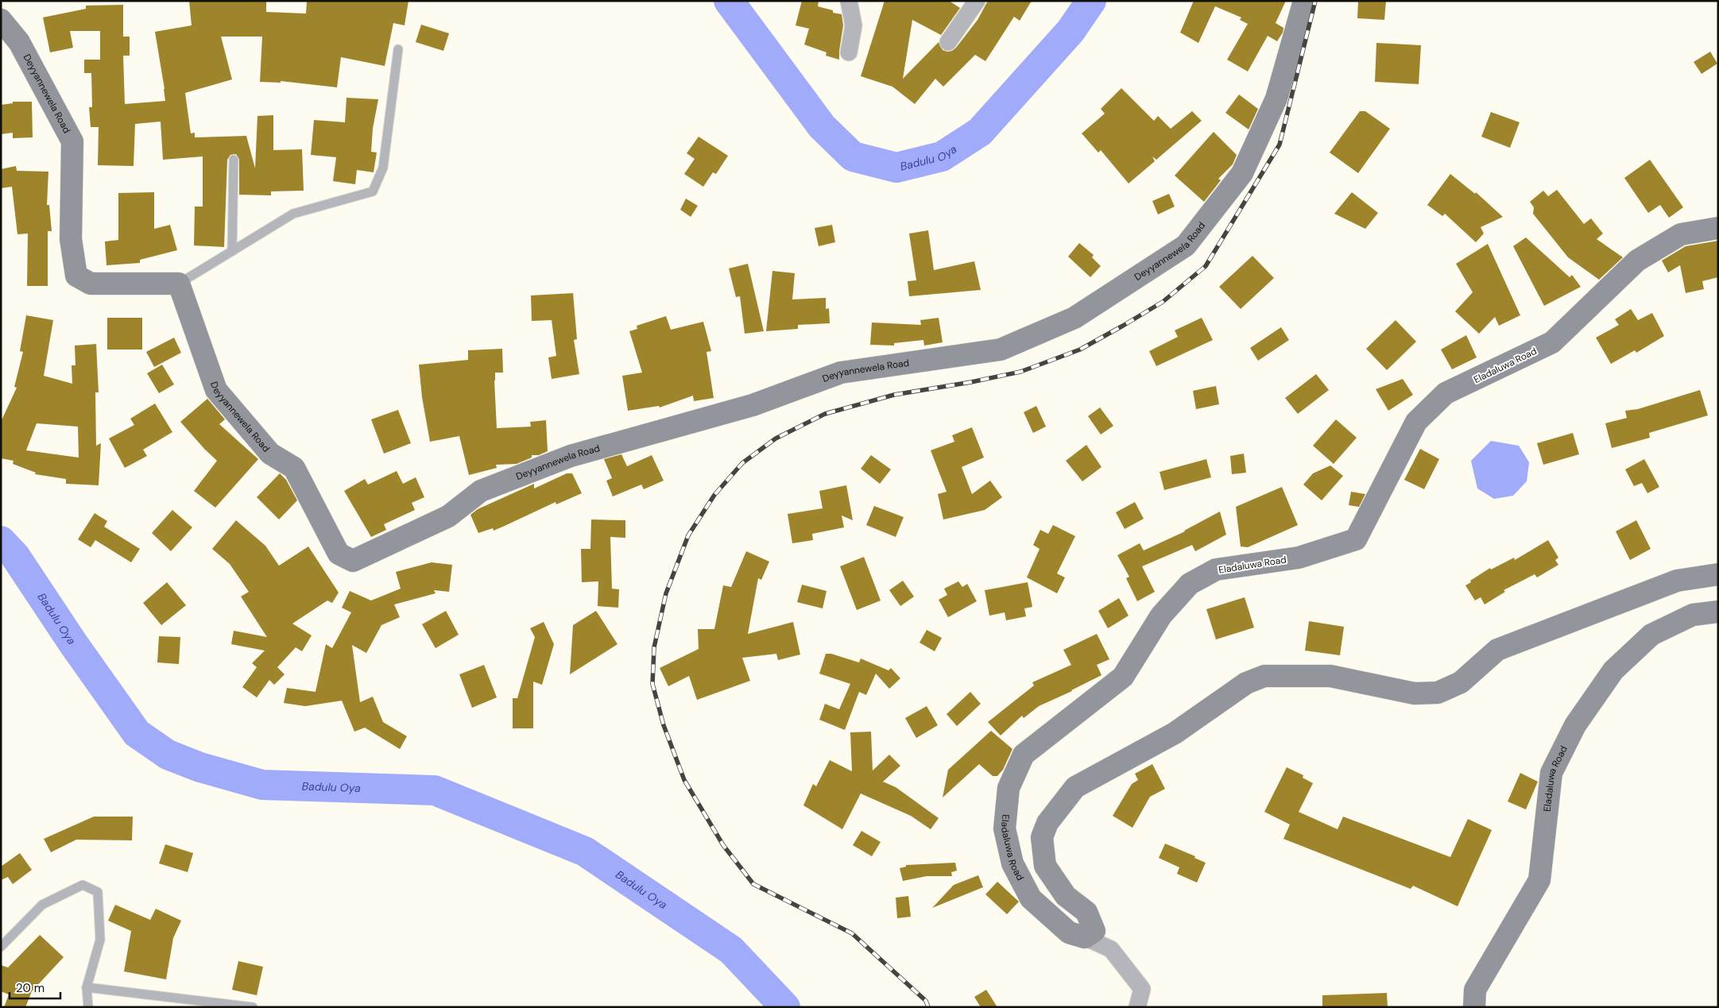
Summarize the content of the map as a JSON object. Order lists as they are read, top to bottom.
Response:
{
  "streets": {
    "street": ["Deyyannewela Road", "Eladaluwa Road"]
  },
  "water": ["Badulu Oya"],
  "scale_bar": "20 m"
}
